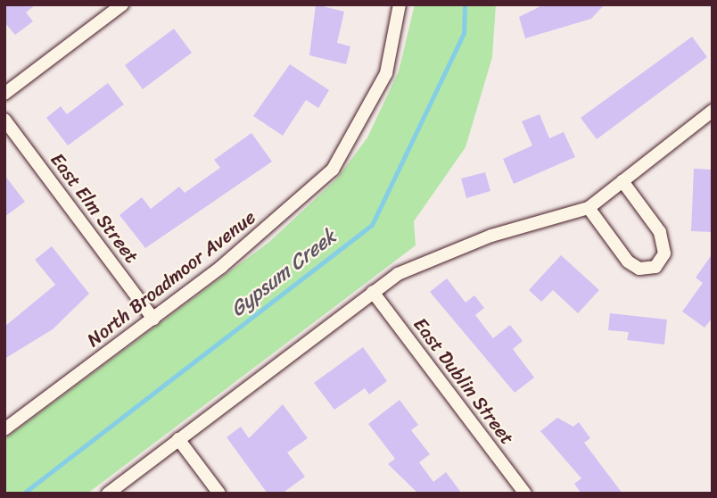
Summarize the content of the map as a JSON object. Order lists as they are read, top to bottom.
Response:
{
  "streets": {
    "street": ["East Elm Street", "North Broadmoor Avenue", "East Dublin Street"]
  },
  "crossings": [
    ["East Elm Street", "North Broadmoor Avenue"]
  ],
  "water": ["Gypsum Creek"]
}
